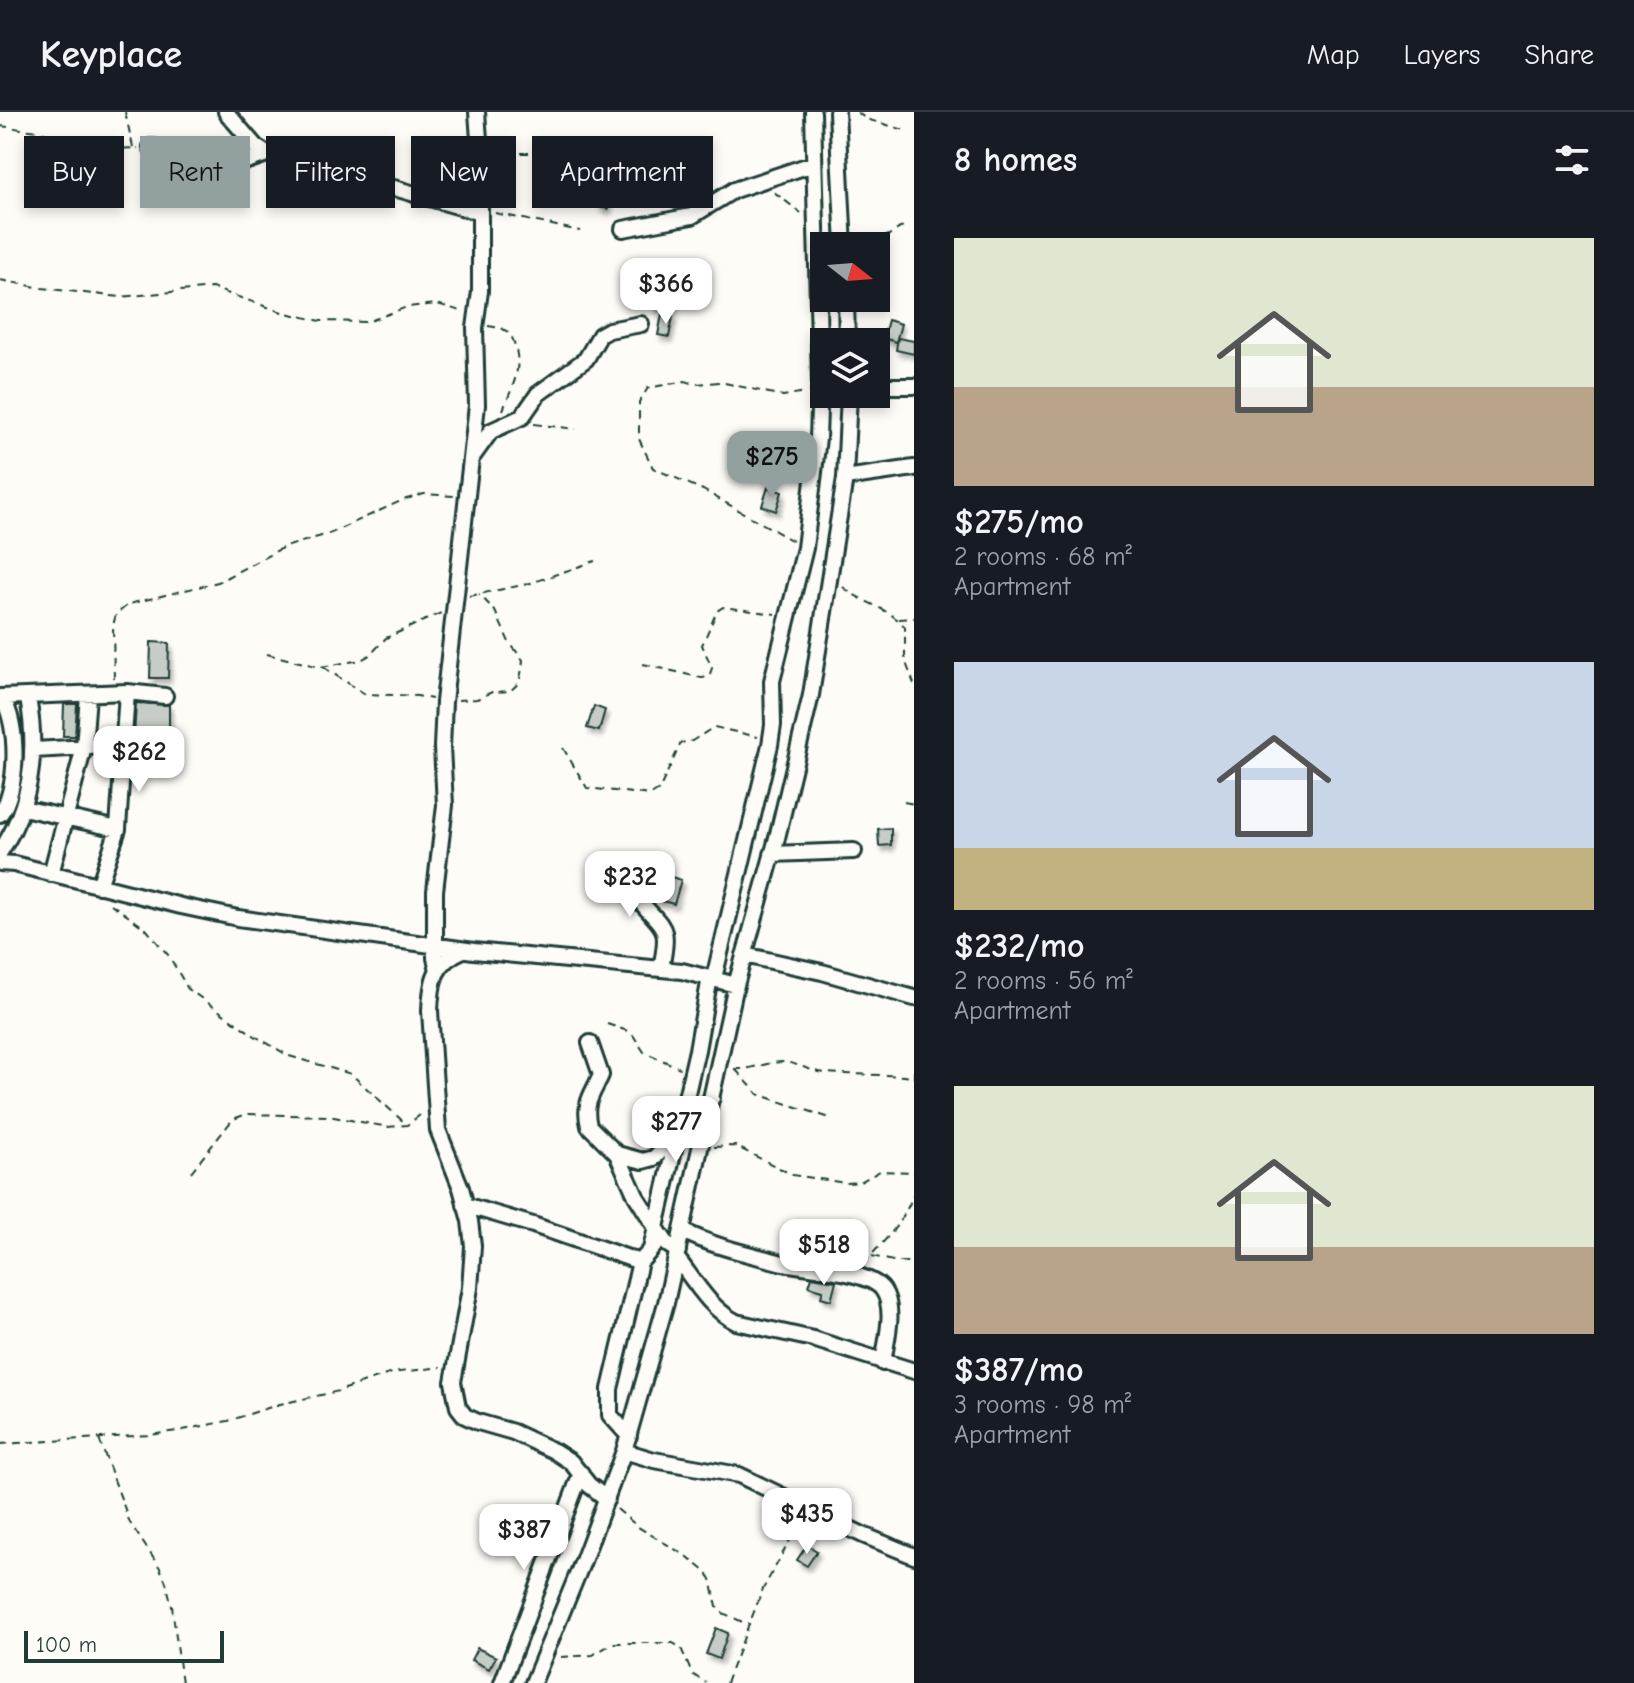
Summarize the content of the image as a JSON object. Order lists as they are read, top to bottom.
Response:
{
  "scale_bar": "100 m",
  "north": "right",
  "page": {
    "header": "Keyplace",
    "nav": ["Map", "Layers", "Share"],
    "heading": "8 homes",
    "chip": [
      "Buy",
      "Rent",
      "Filters",
      "New",
      "Apartment"
    ],
    "list": [
      {
        "name": "$275/mo",
        "note": "2 rooms · 68 m² · Apartment"
      },
      {
        "name": "$232/mo",
        "note": "2 rooms · 56 m² · Apartment"
      },
      {
        "name": "$387/mo",
        "note": "3 rooms · 98 m² · Apartment"
      }
    ],
    "price": [
      "$366",
      "$275",
      "$262",
      "$232",
      "$277",
      "$518",
      "$435",
      "$387"
    ],
    "scale": "100 m"
  }
}
